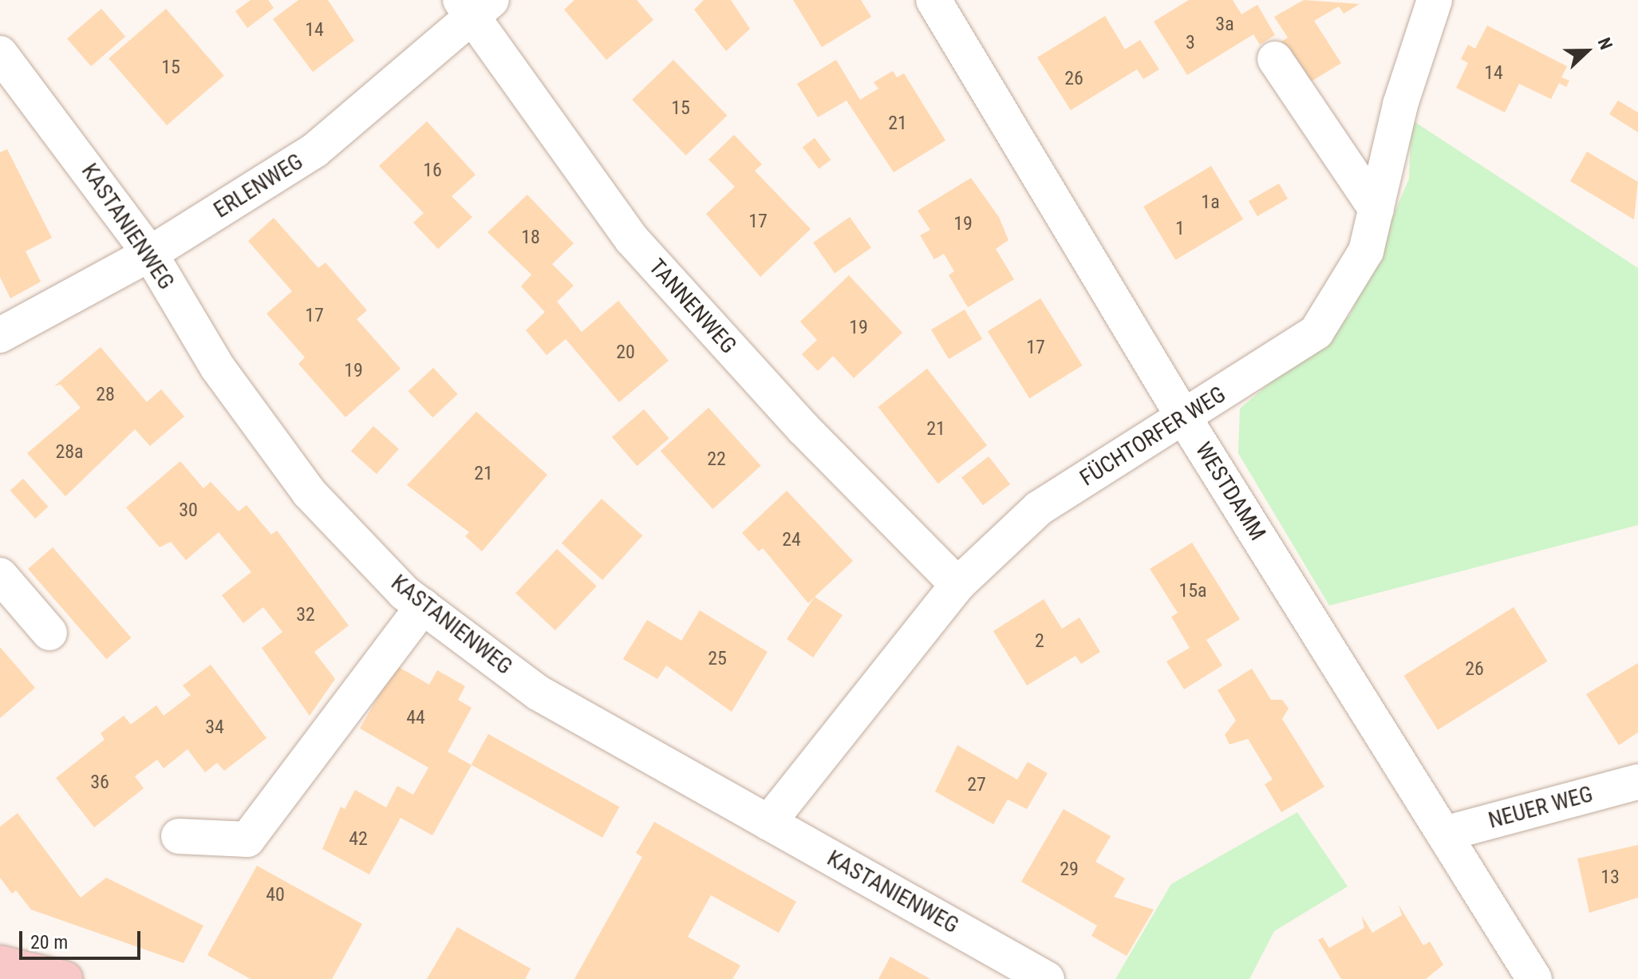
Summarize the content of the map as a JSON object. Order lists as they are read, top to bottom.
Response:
{
  "streets": {
    "street": [
      "ERLENWEG",
      "KASTANIENWEG",
      "TANNENWEG",
      "FÜCHTORFER WEG",
      "WESTDAMM",
      "NEUER WEG"
    ]
  },
  "crossings": [
    ["ERLENWEG", "KASTANIENWEG"],
    ["ERLENWEG", "TANNENWEG"],
    ["KASTANIENWEG", "FÜCHTORFER WEG"],
    ["TANNENWEG", "FÜCHTORFER WEG"],
    ["FÜCHTORFER WEG", "WESTDAMM"],
    ["WESTDAMM", "NEUER WEG"]
  ],
  "house_numbers": [
    "3a",
    "14",
    "3",
    "15",
    "14",
    "26",
    "15",
    "21",
    "16",
    "1a",
    "17",
    "19",
    "1",
    "18",
    "17",
    "19",
    "17",
    "20",
    "19",
    "28",
    "21",
    "28a",
    "22",
    "21",
    "30",
    "24",
    "15a",
    "32",
    "2",
    "25",
    "26",
    "44",
    "34",
    "36",
    "27",
    "42",
    "29",
    "13",
    "40"
  ],
  "scale_bar": "20 m",
  "north": "right"
}
